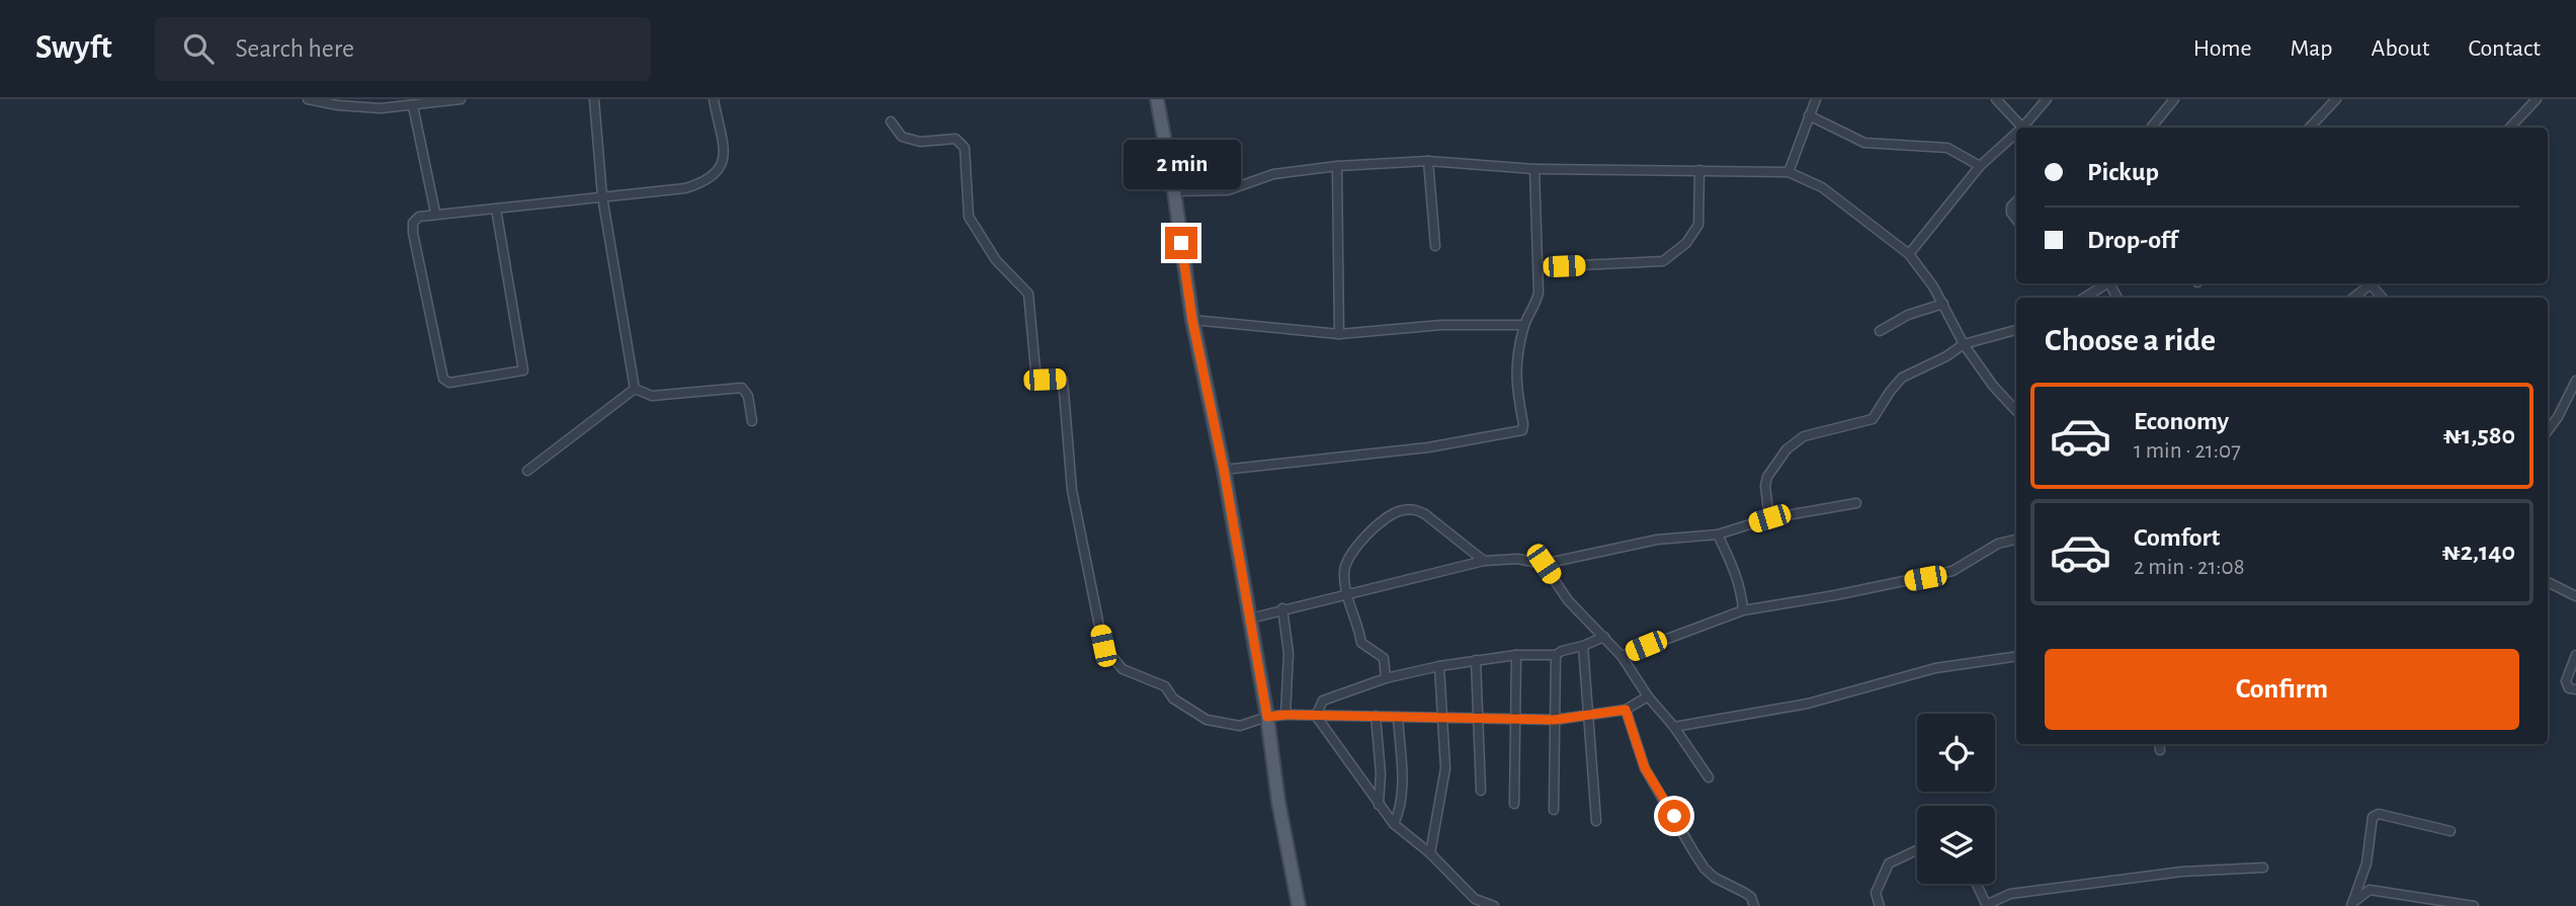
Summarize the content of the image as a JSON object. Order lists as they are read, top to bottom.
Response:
{
  "page": {
    "header": "Swyft",
    "search": "Search here",
    "nav": [
      "Home",
      "Map",
      "About",
      "Contact"
    ],
    "banner": ["Pickup", "Drop-off"],
    "bubble": "2 min",
    "heading": "Choose a ride",
    "list": [
      {
        "name": "Economy",
        "note": "1 min · 21:07",
        "value": "₦1,580"
      },
      {
        "name": "Comfort",
        "note": "2 min · 21:08",
        "value": "₦2,140"
      }
    ],
    "buttons": "Confirm"
  }
}
